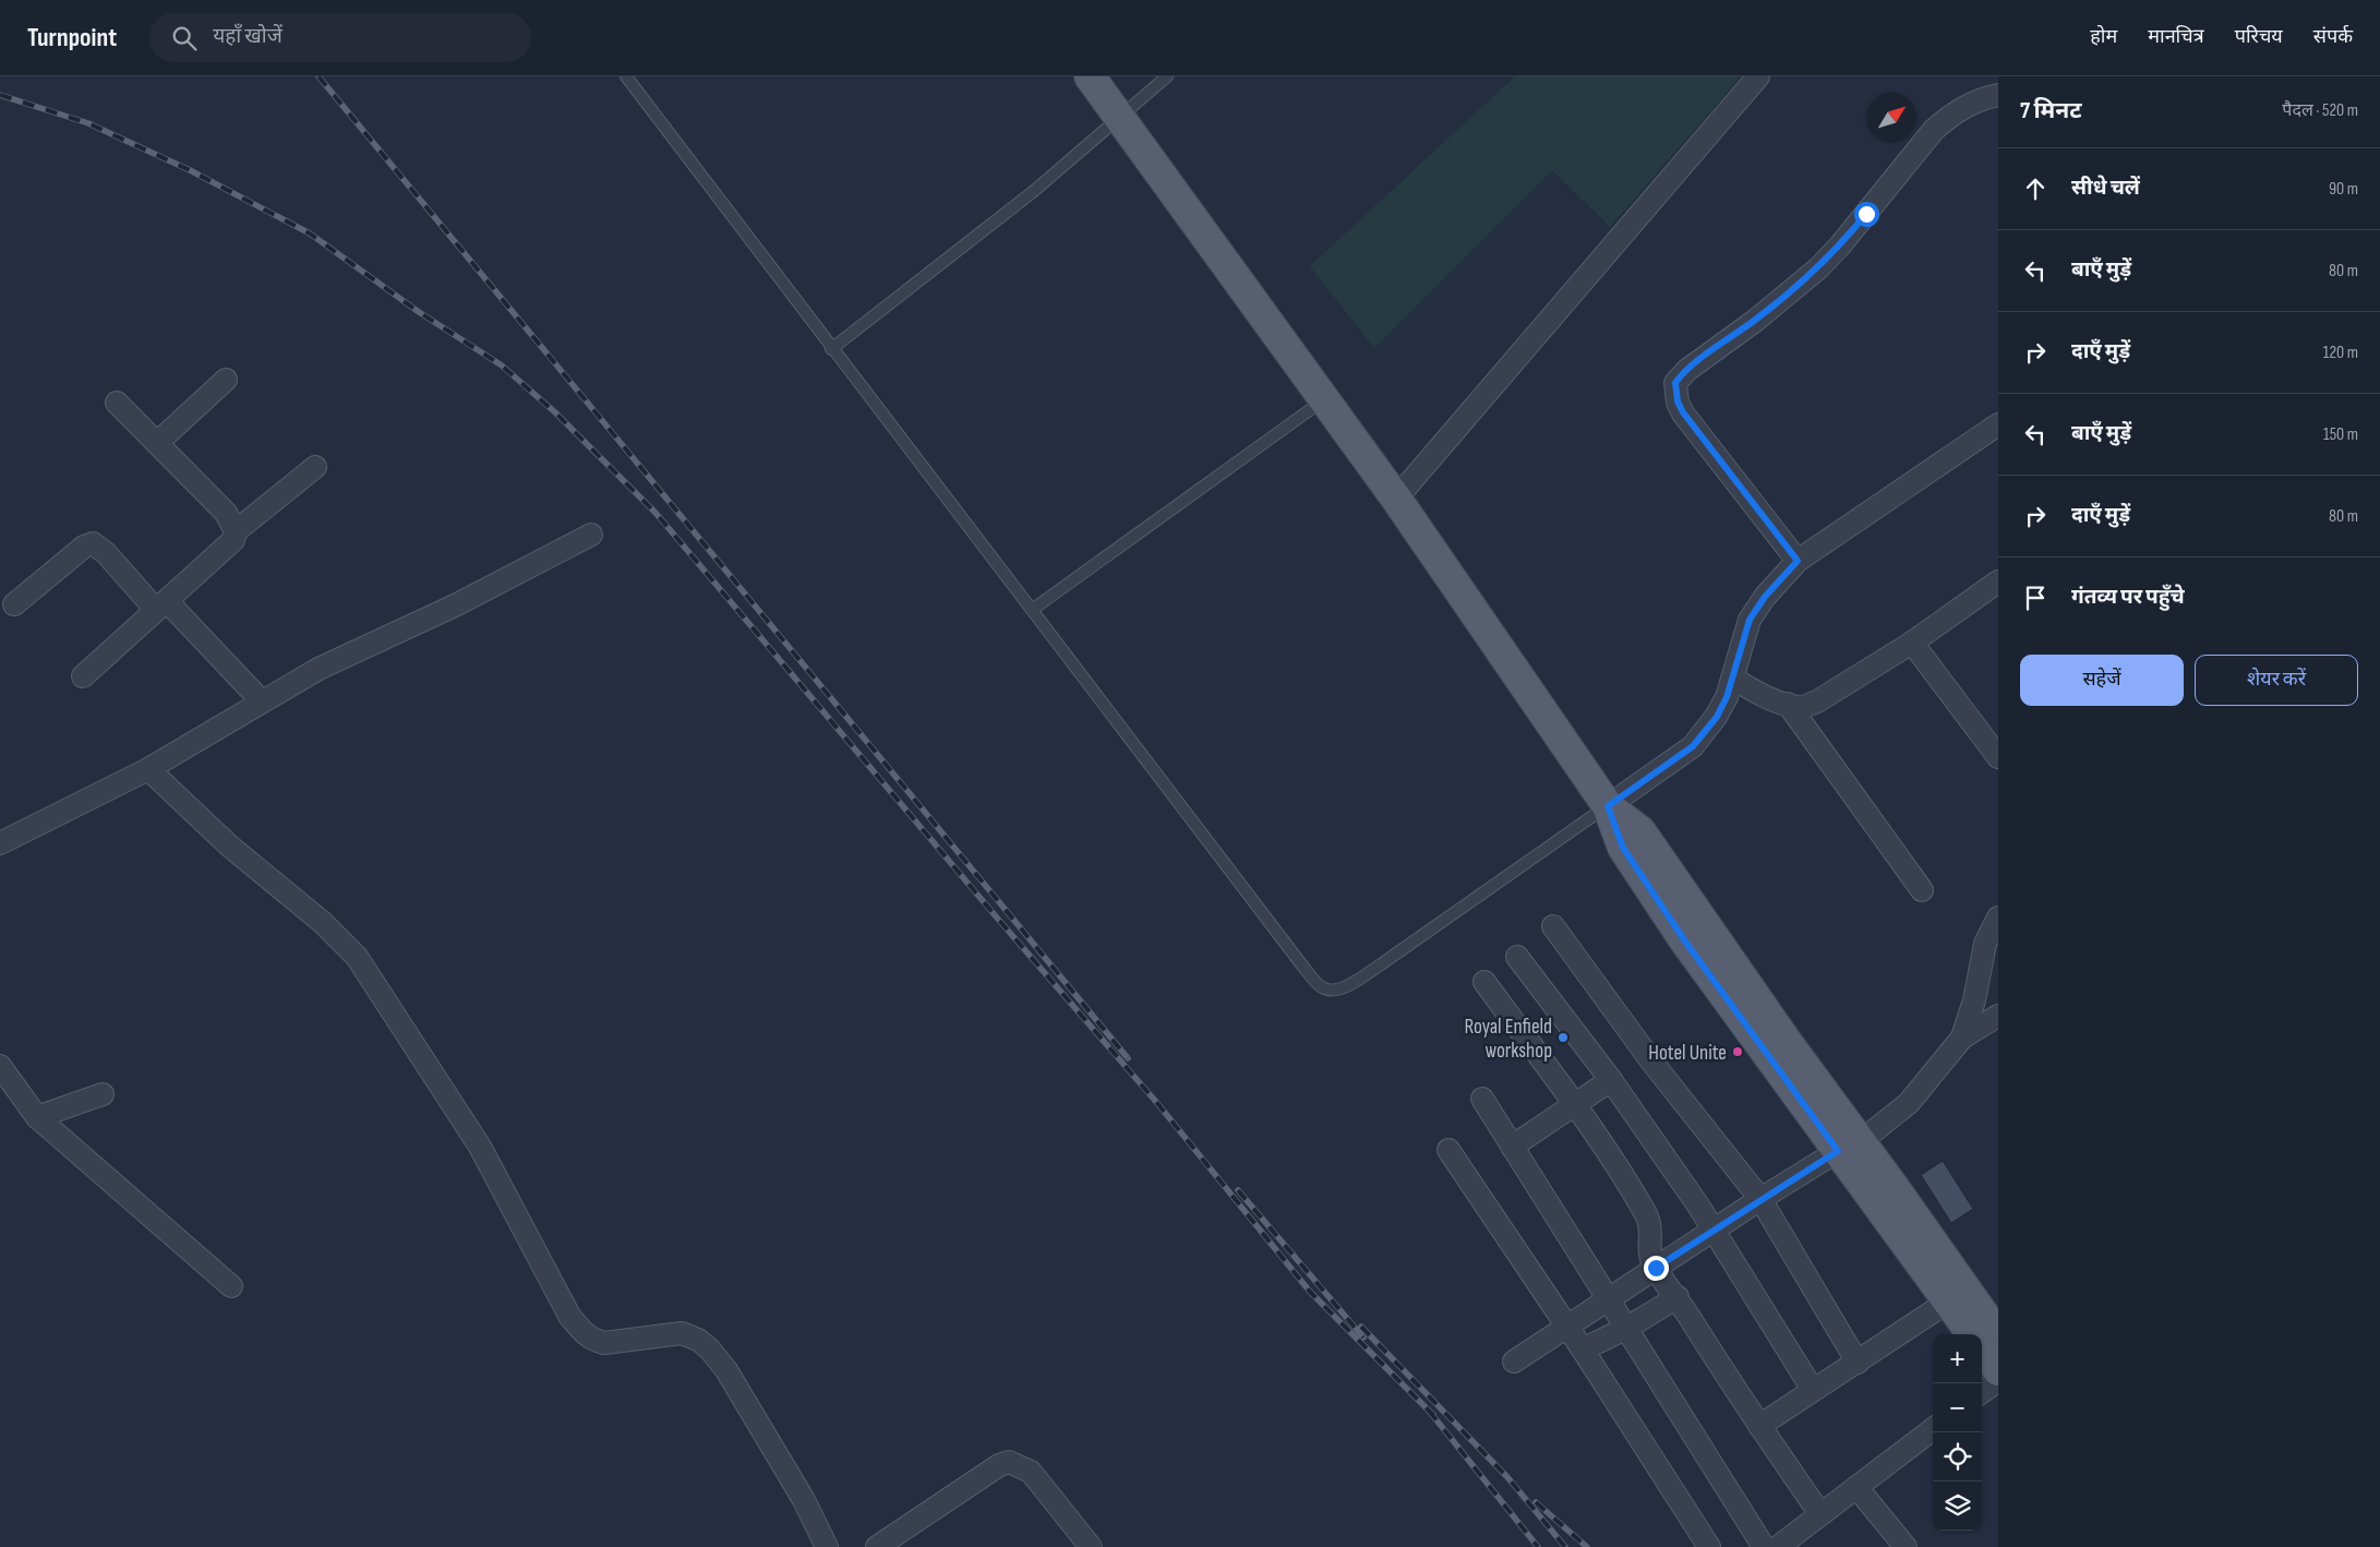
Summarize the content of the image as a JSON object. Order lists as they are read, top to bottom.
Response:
{
  "places": ["Royal Enfield workshop", "Hotel Unite"],
  "north": "top right",
  "page": {
    "header": "Turnpoint",
    "search": "यहाँ खोजें",
    "nav": [
      "होम",
      "मानचित्र",
      "परिचय",
      "संपर्क"
    ],
    "heading": ["7 मिनट", "पैदल · 520 m"],
    "list": [
      ["सीधे चलें", "90 m"],
      ["बाएँ मुड़ें", "80 m"],
      ["दाएँ मुड़ें", "120 m"],
      ["बाएँ मुड़ें", "150 m"],
      ["दाएँ मुड़ें", "80 m"],
      "गंतव्य पर पहुँचे"
    ],
    "buttons": ["सहेजें", "शेयर करें"],
    "map_buttons": ["+", "−"]
  }
}
